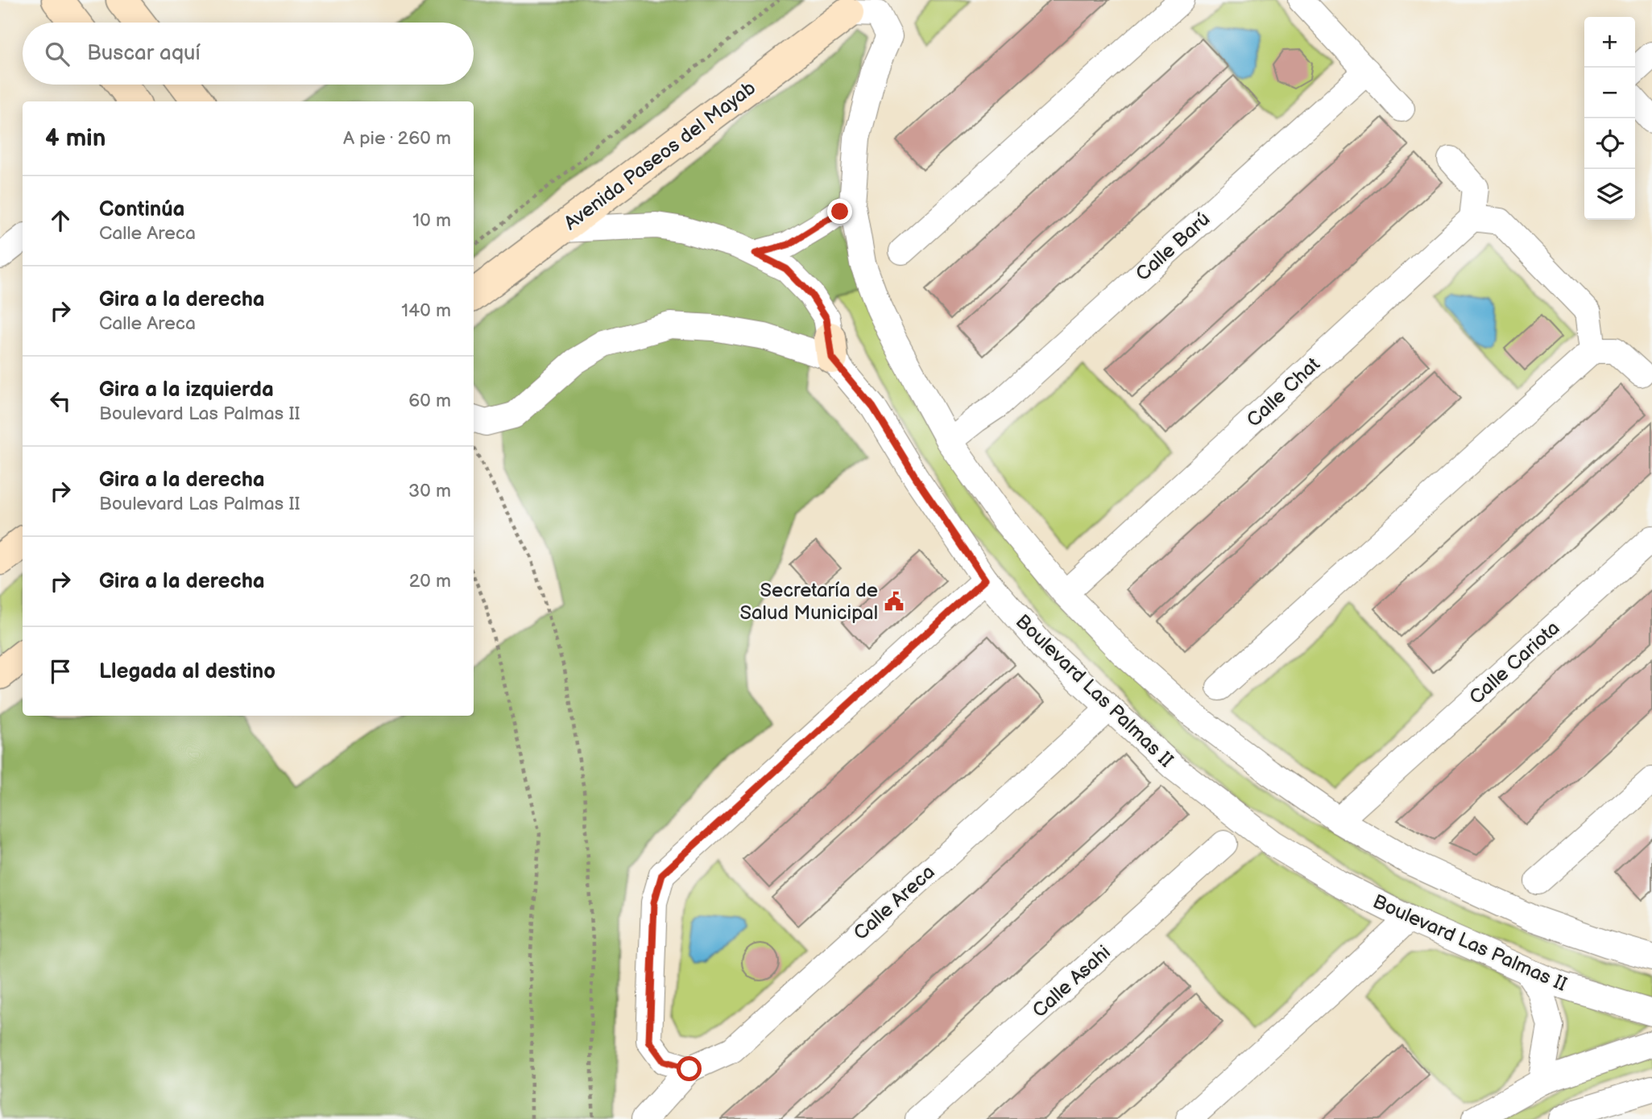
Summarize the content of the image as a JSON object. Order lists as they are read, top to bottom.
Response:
{
  "streets": {
    "street": [
      "Avenida Paseos del Mayab",
      "Calle Barú",
      "Calle Chat",
      "Calle Cariota",
      "Boulevard Las Palmas II",
      "Calle Areca",
      "Calle Asahi"
    ]
  },
  "crossings": [
    ["Avenida Paseos del Mayab", "Boulevard Las Palmas II"],
    ["Boulevard Las Palmas II", "Calle Areca"]
  ],
  "places": {
    "public building": ["Secretaría de Salud Municipal"]
  },
  "page": {
    "map_buttons": ["+", "−"],
    "search": "Buscar aquí",
    "heading": ["4 min", "A pie · 260 m"],
    "list": [
      ["Continúa", "Calle Areca", "10 m"],
      ["Gira a la derecha", "Calle Areca", "140 m"],
      ["Gira a la izquierda", "Boulevard Las Palmas II", "60 m"],
      ["Gira a la derecha", "Boulevard Las Palmas II", "30 m"],
      ["Gira a la derecha", "20 m"],
      "Llegada al destino"
    ]
  }
}
